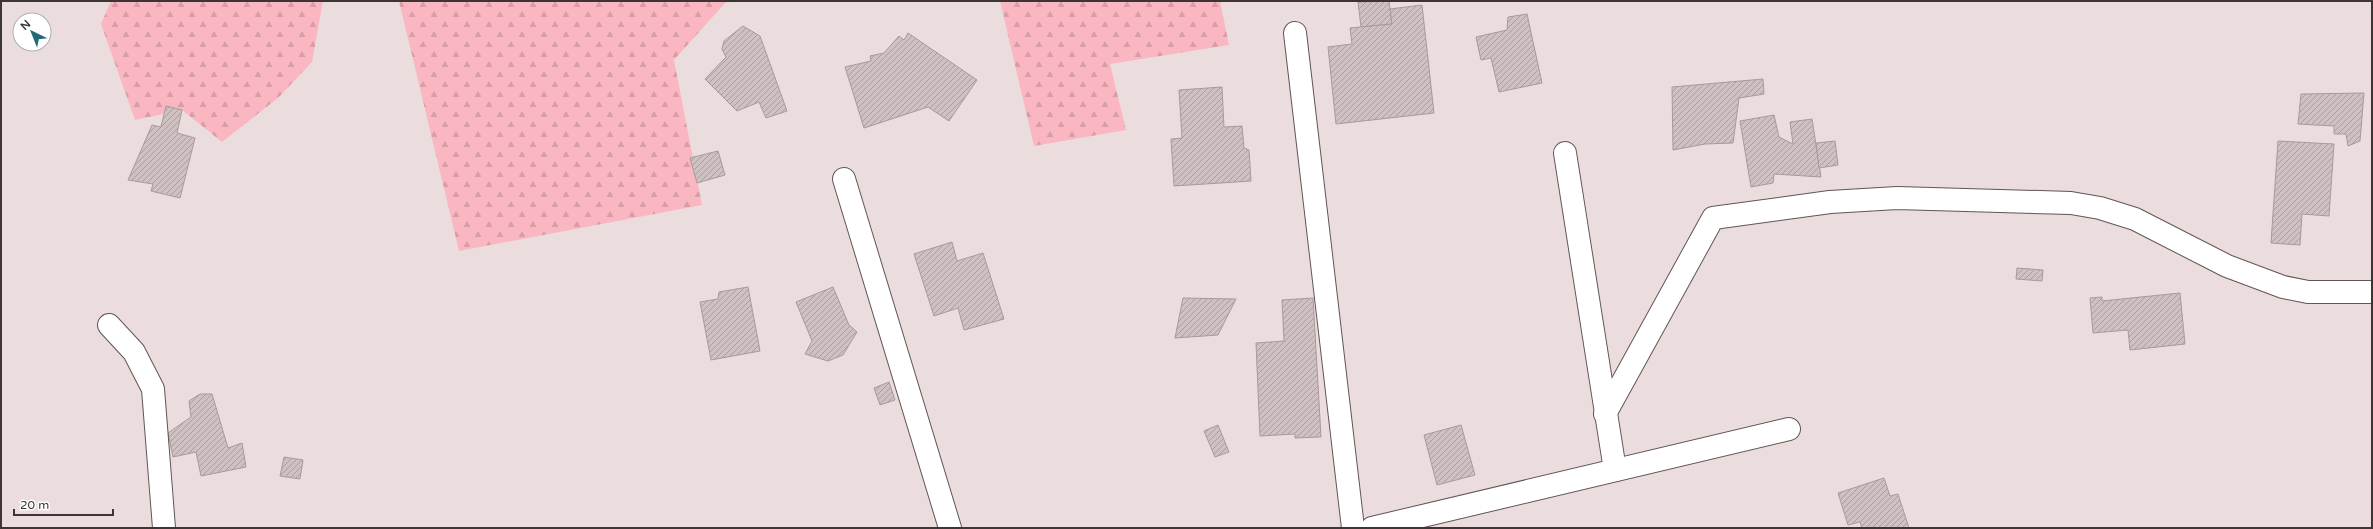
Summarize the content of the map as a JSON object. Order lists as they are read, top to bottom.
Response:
{
  "scale_bar": "20 m",
  "north": "top left"
}
